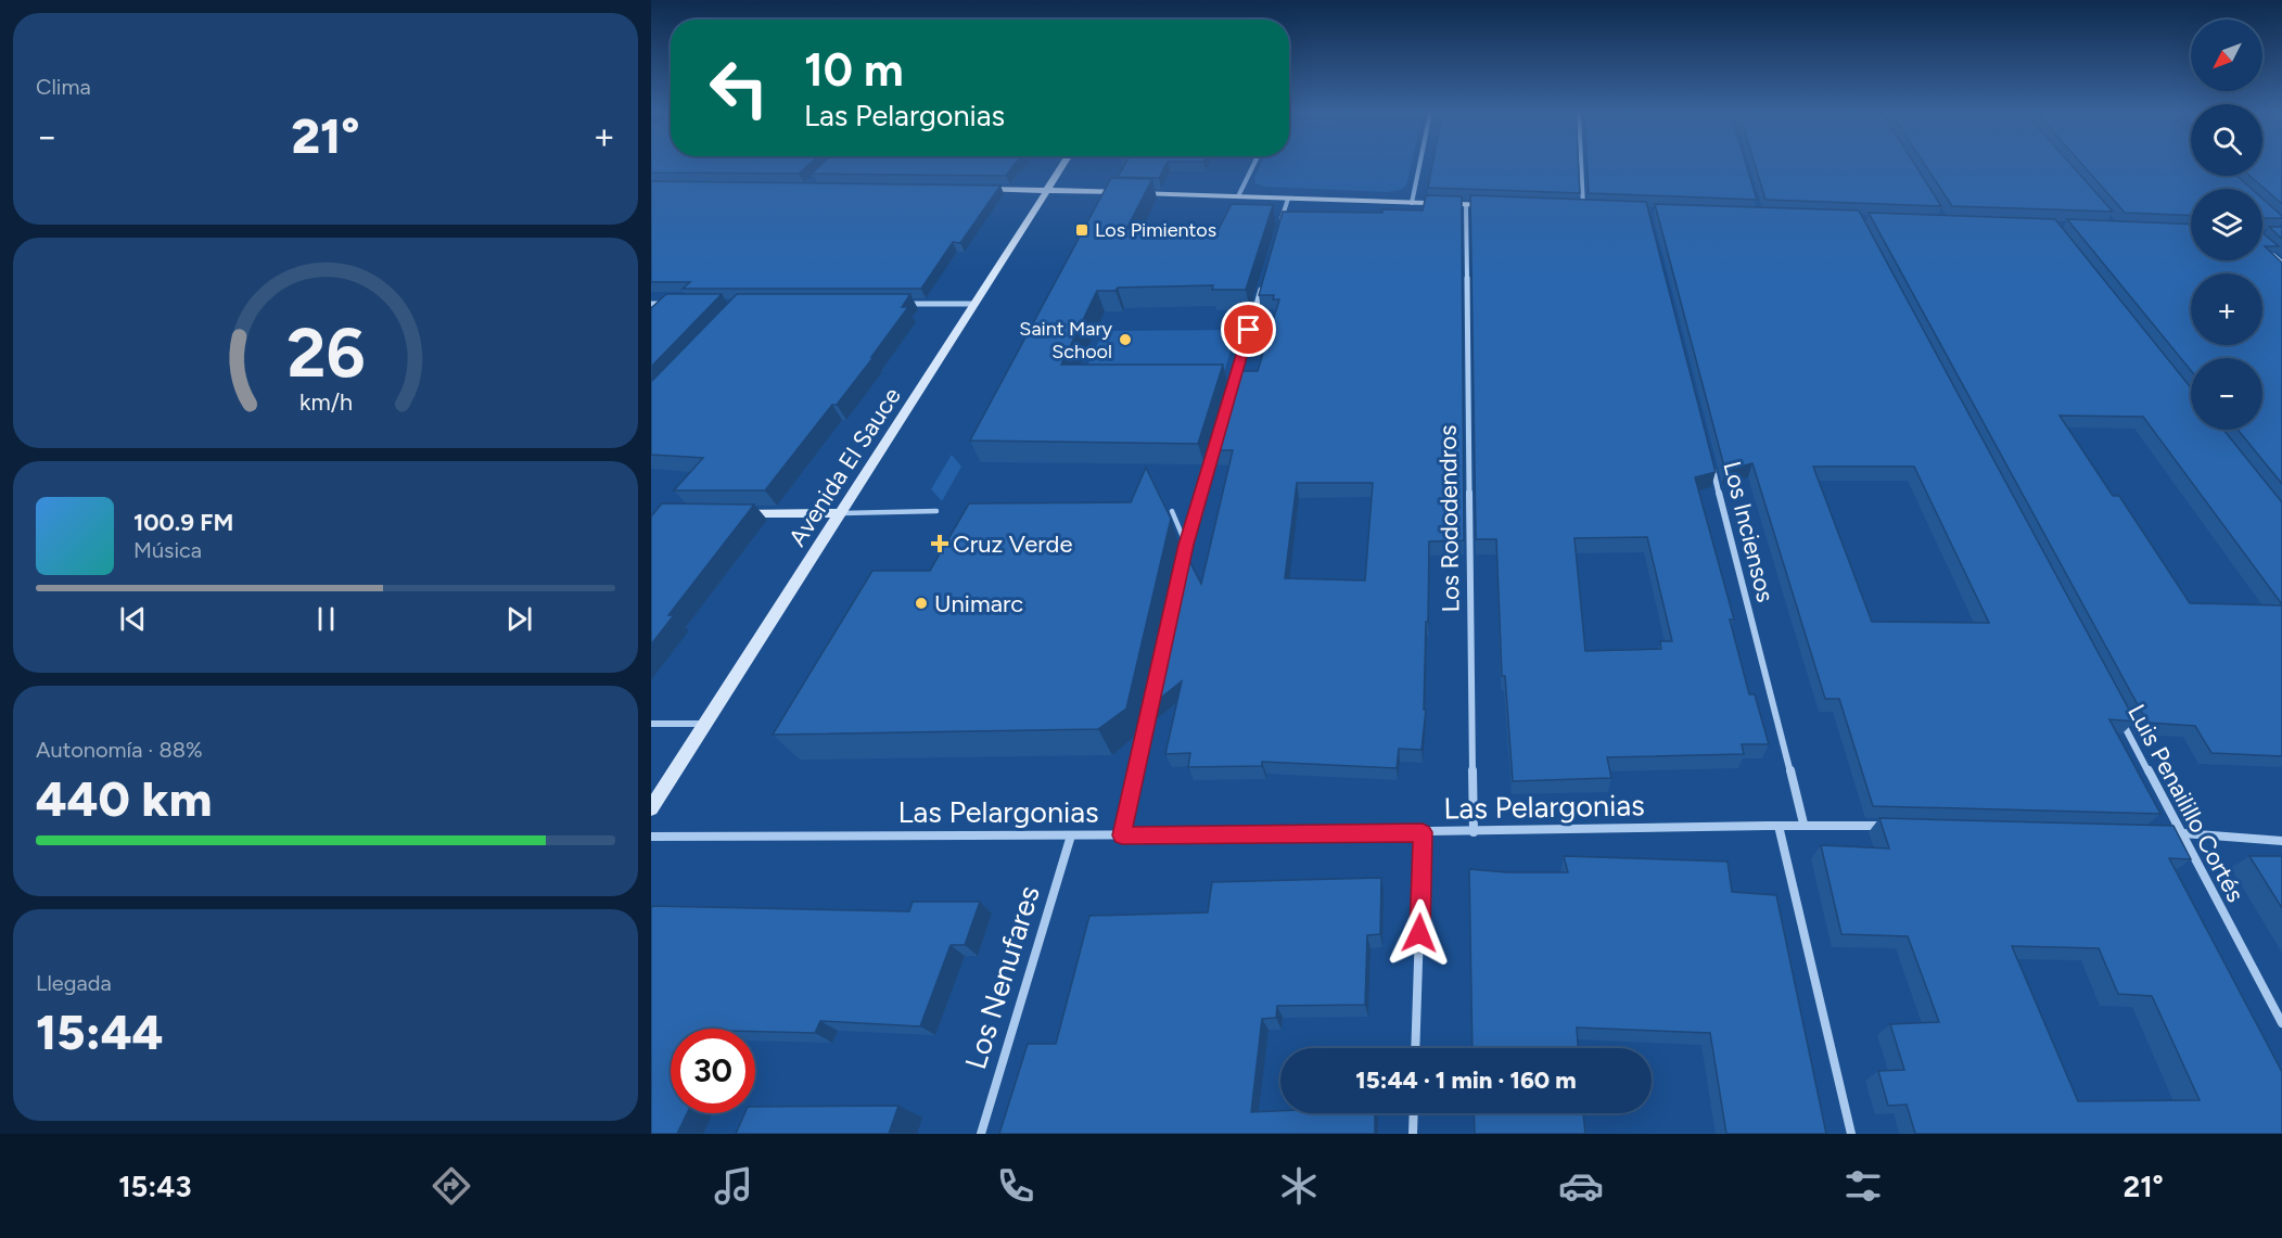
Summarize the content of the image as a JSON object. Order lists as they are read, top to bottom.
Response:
{
  "streets": {
    "main road": ["Avenida El Sauce"],
    "street": [
      "Los Rododendros",
      "Los Inciensos",
      "Luis Penailillo Cortés",
      "Las Pelargonias",
      "Los Nenufares"
    ]
  },
  "crossings": [
    ["Los Rododendros", "Las Pelargonias"],
    ["Los Inciensos", "Las Pelargonias"],
    ["Las Pelargonias", "Los Nenufares"]
  ],
  "places": {
    "transit": ["Los Pimientos"],
    "other": ["Saint Mary School", "Unimarc"],
    "health": ["Cruz Verde"]
  },
  "north": "bottom left",
  "page": {
    "tile": [
      "Clima",
      ["Autonomía · 88%", "440 km"],
      ["Llegada", "15:44"]
    ],
    "map_buttons": ["+", "−"],
    "turn": ["10 m", "Las Pelargonias"],
    "heat": ["−", "21°", "+"],
    "song": ["100.9 FM", "Música"],
    "limit": "30",
    "trip": "15:44 · 1 min · 160 m",
    "tabs": ["15:43", "21°"],
    "gauge": ["26", "km/h"]
  }
}
